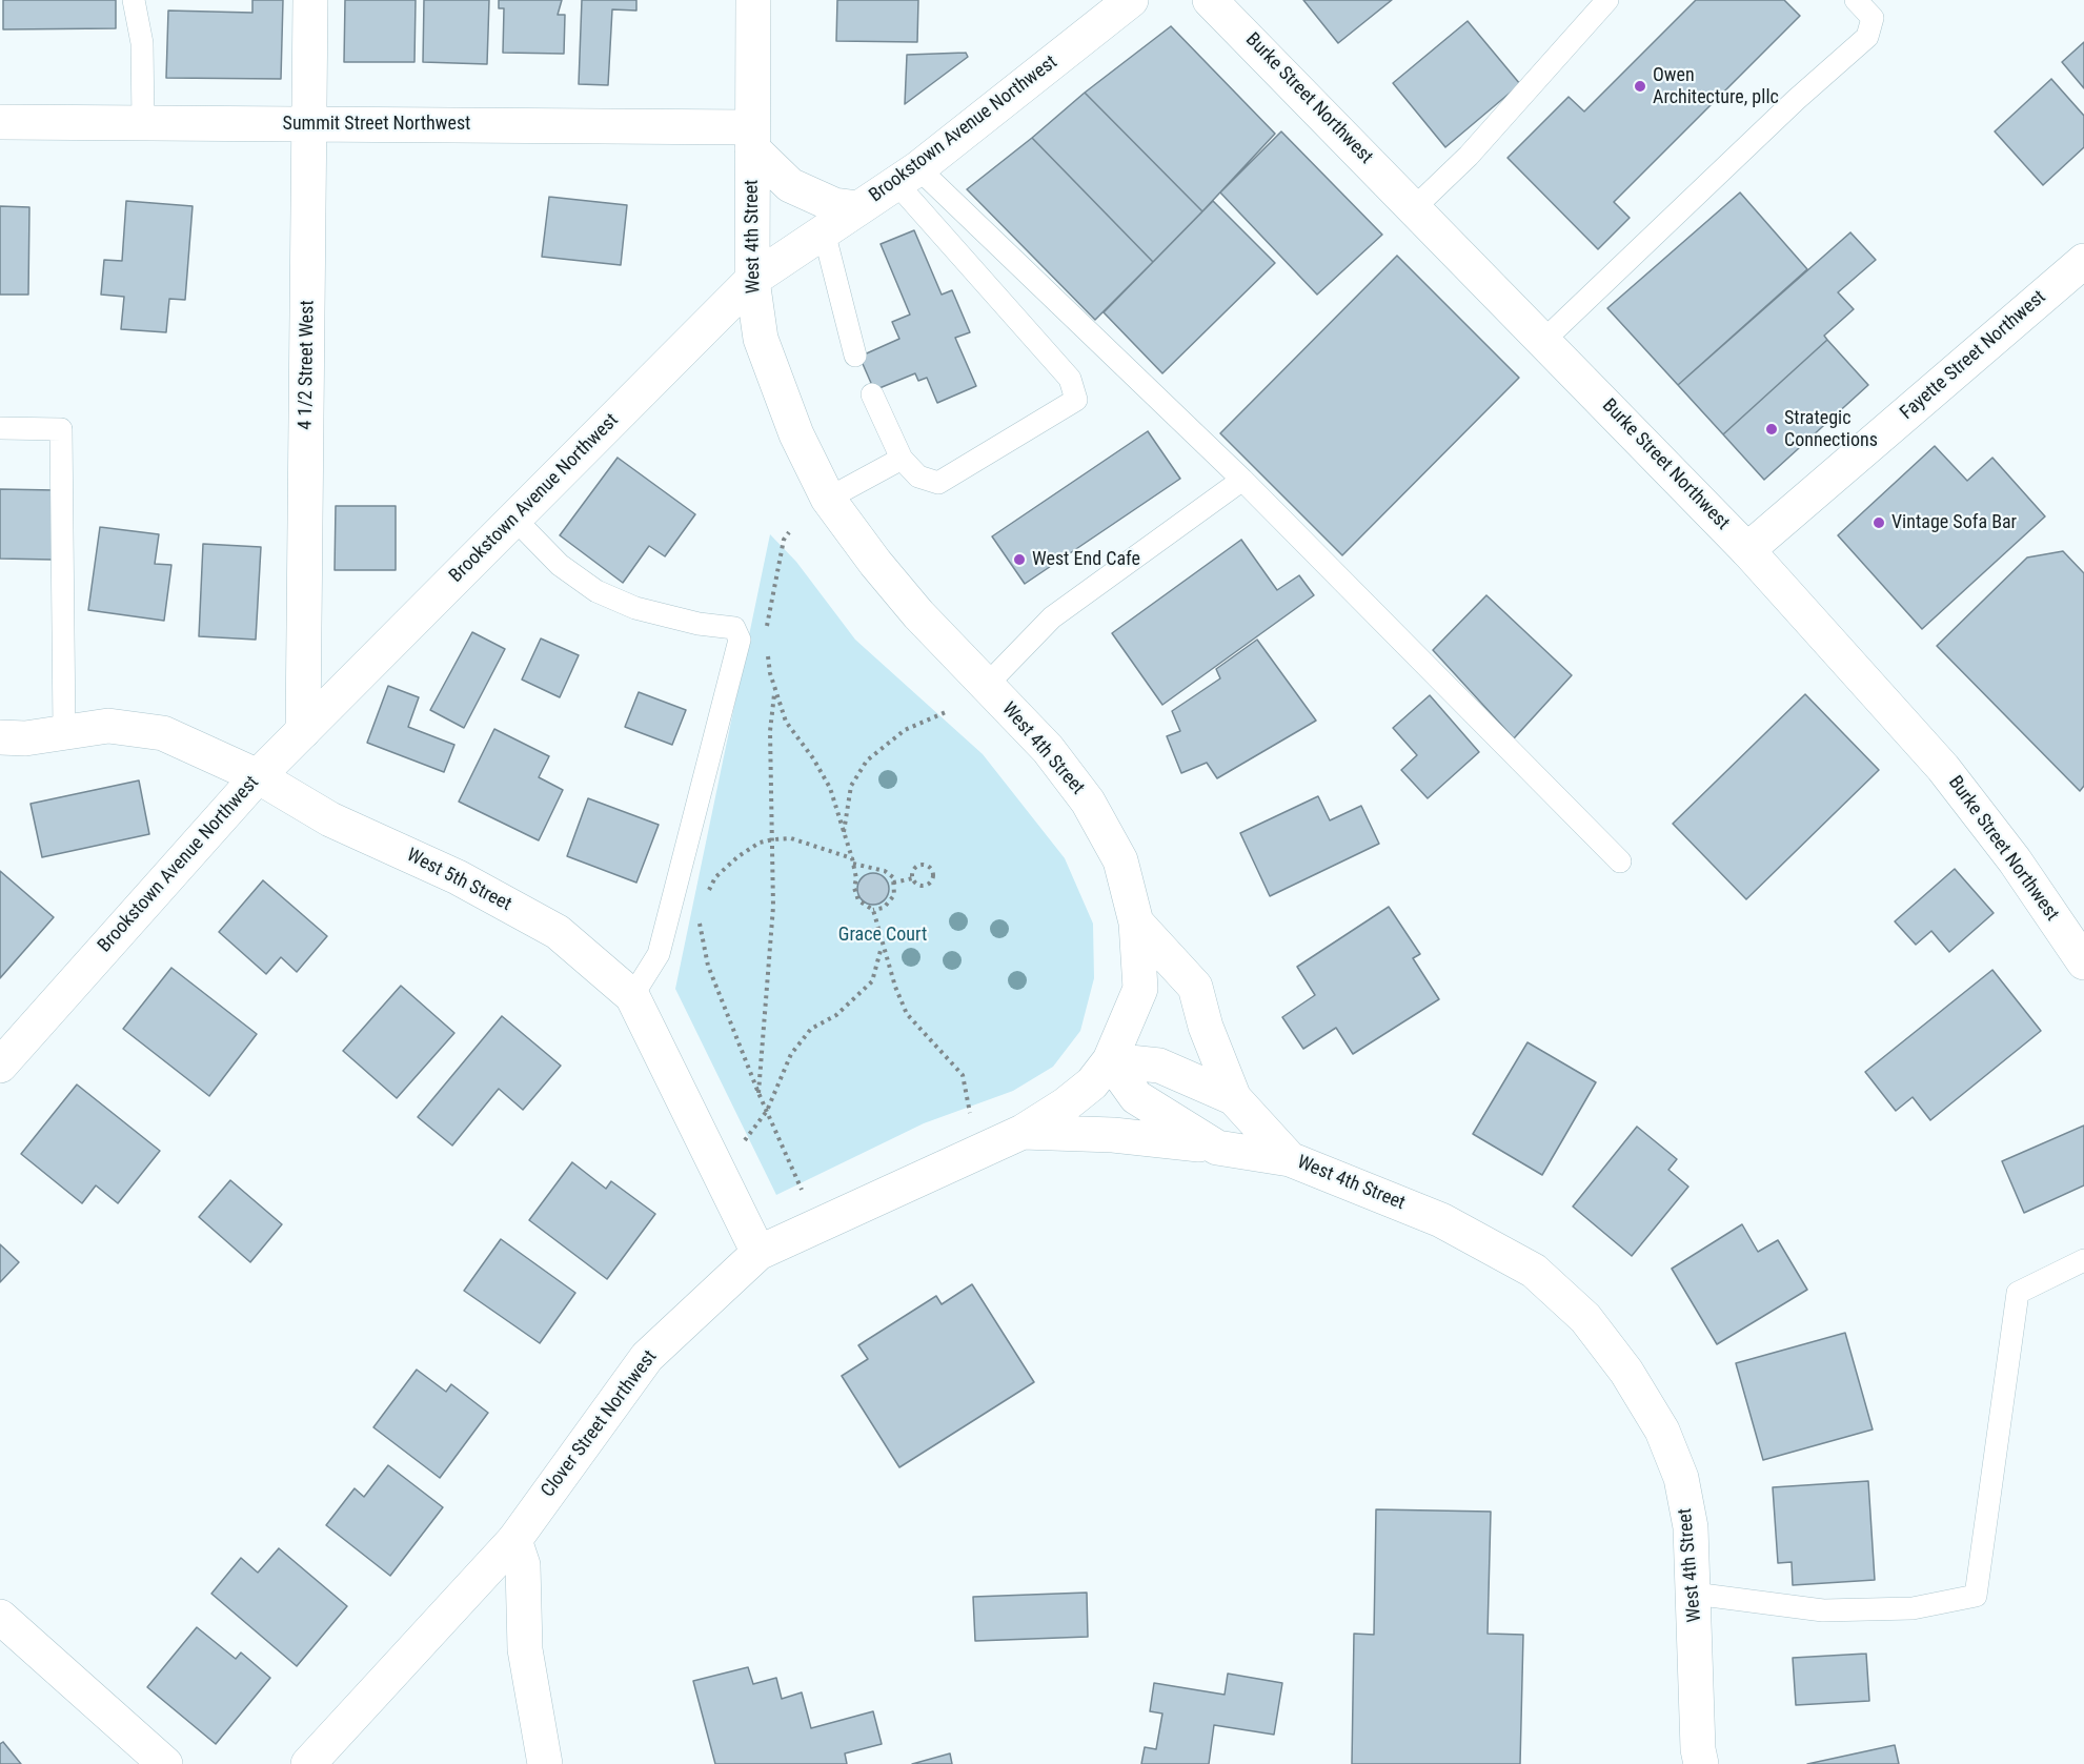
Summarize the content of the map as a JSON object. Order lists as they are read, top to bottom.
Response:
{
  "streets": {
    "street": [
      "Burke Street Northwest",
      "Summit Street Northwest",
      "Brookstown Avenue Northwest",
      "West 4th Street",
      "Fayette Street Northwest",
      "4 1/2 Street West",
      "West 5th Street",
      "Clover Street Northwest"
    ]
  },
  "crossings": [
    ["Burke Street Northwest", "Fayette Street Northwest"],
    ["Summit Street Northwest", "West 4th Street"],
    ["Summit Street Northwest", "4 1/2 Street West"],
    ["Brookstown Avenue Northwest", "West 4th Street"],
    ["Brookstown Avenue Northwest", "4 1/2 Street West"],
    ["Brookstown Avenue Northwest", "West 5th Street"],
    ["West 4th Street", "Clover Street Northwest"],
    ["West 5th Street", "Clover Street Northwest"]
  ],
  "parks": ["Grace Court"],
  "places": [
    "Owen Architecture, pllc",
    "Strategic Connections",
    "Vintage Sofa Bar",
    "West End Cafe"
  ]
}
